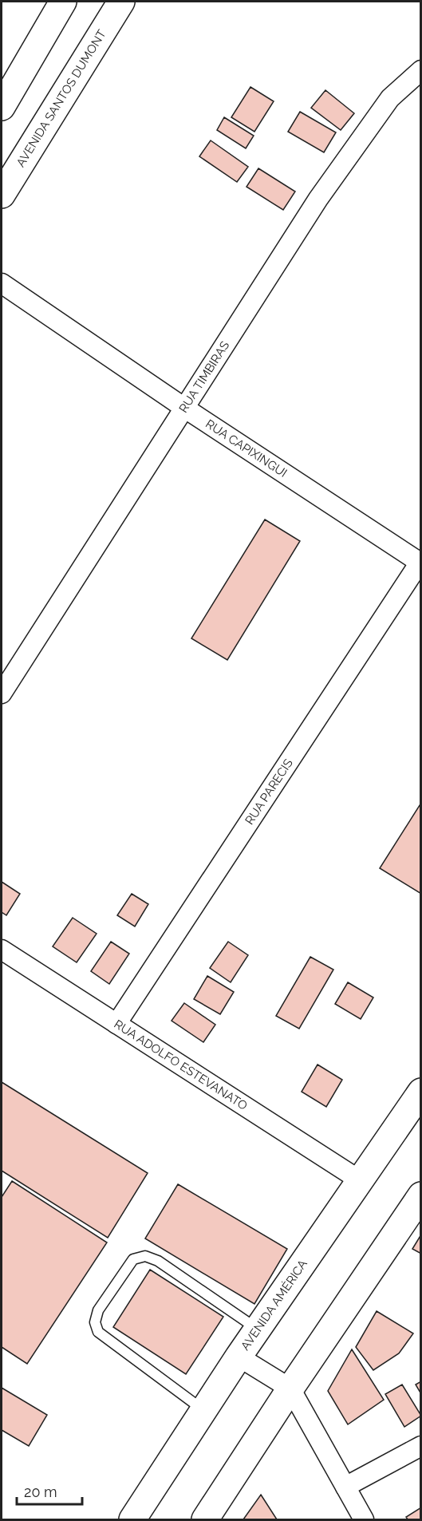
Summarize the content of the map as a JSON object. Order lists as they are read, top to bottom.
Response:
{
  "streets": {
    "main road": ["AVENIDA SANTOS DUMONT", "AVENIDA AMÉRICA"],
    "street": [
      "RUA TIMBIRAS",
      "RUA CAPIXINGUI",
      "RUA PARECIS",
      "RUA ADOLFO ESTEVANATO"
    ]
  },
  "crossings": [
    ["RUA TIMBIRAS", "RUA CAPIXINGUI"],
    ["RUA CAPIXINGUI", "RUA PARECIS"],
    ["RUA PARECIS", "RUA ADOLFO ESTEVANATO"],
    ["RUA ADOLFO ESTEVANATO", "AVENIDA AMÉRICA"]
  ],
  "scale_bar": "20 m"
}
